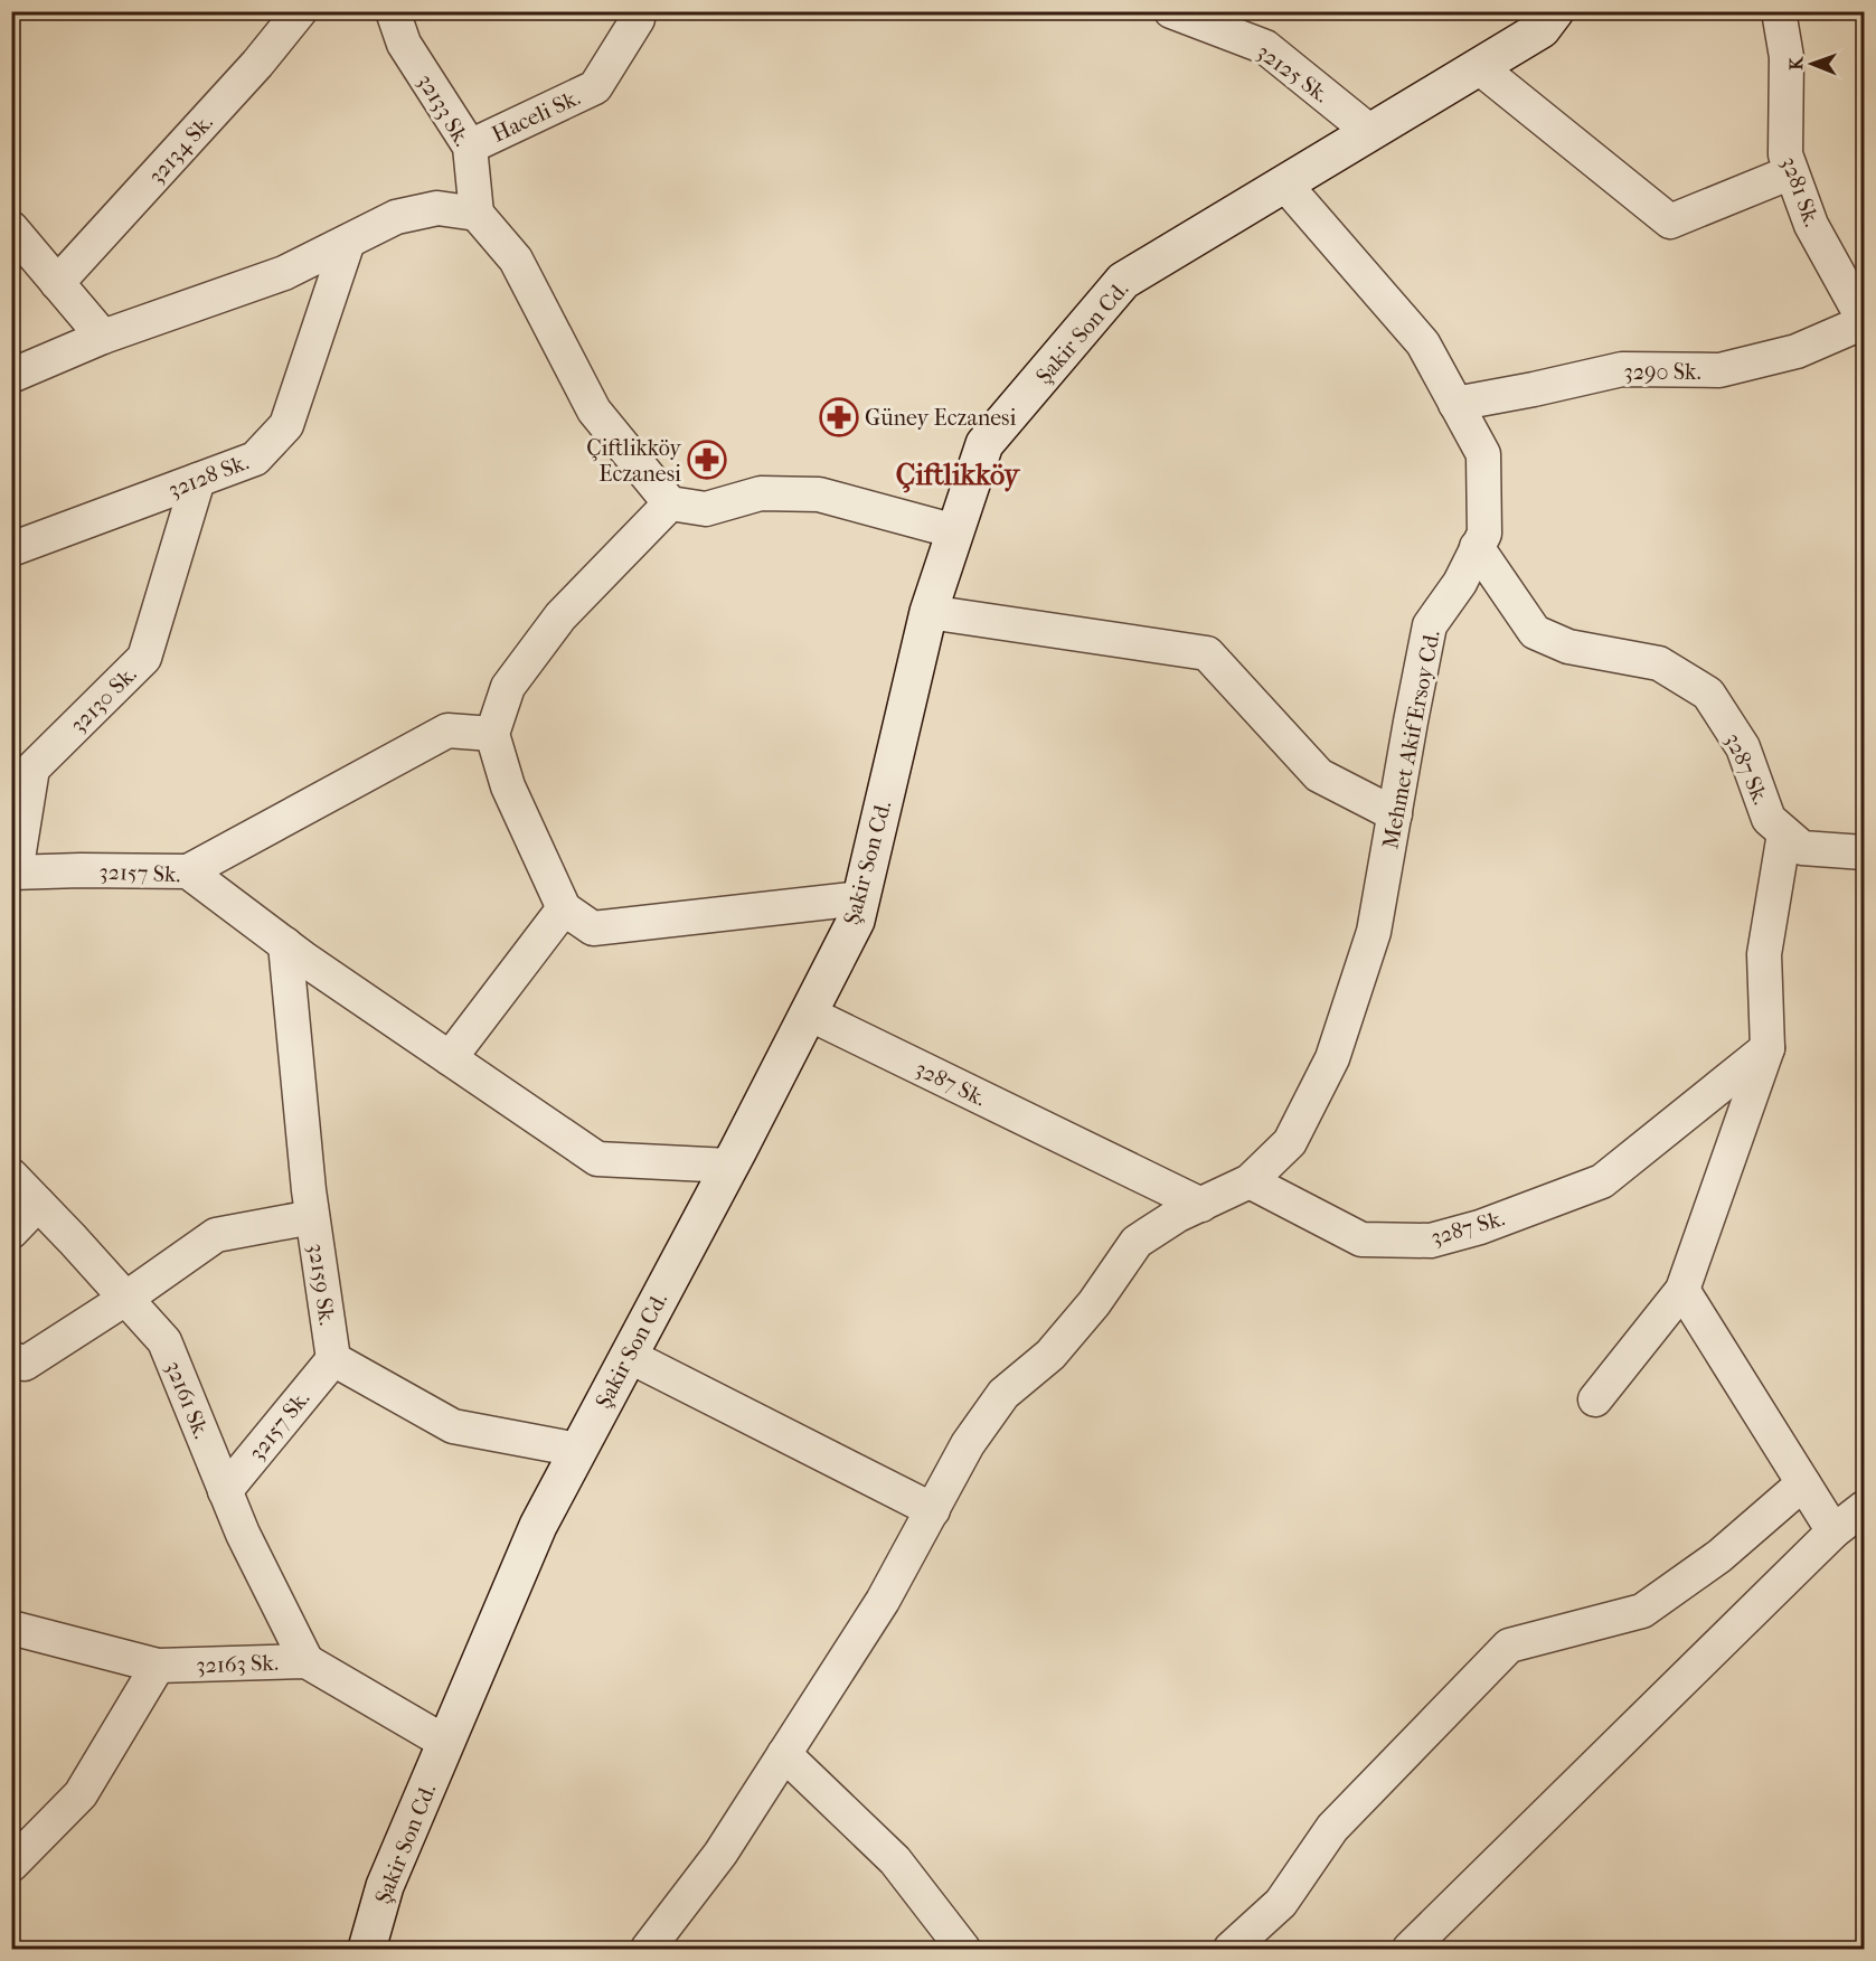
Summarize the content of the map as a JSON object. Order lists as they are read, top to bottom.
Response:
{
  "streets": {
    "street": [
      "32125 Sk.",
      "32133 Sk.",
      "Haceli Sk.",
      "32134 Sk.",
      "3281 Sk.",
      "Şakir Son Cd.",
      "3290 Sk.",
      "32128 Sk.",
      "32130 Sk.",
      "Mehmet Akif Ersoy Cd.",
      "3287 Sk.",
      "32157 Sk.",
      "32159 Sk.",
      "32161 Sk.",
      "32163 Sk."
    ]
  },
  "crossings": [
    ["32125 Sk.", "Şakir Son Cd."],
    ["32133 Sk.", "Haceli Sk."],
    ["3281 Sk.", "3290 Sk."],
    ["Şakir Son Cd.", "Mehmet Akif Ersoy Cd."],
    ["Şakir Son Cd.", "3287 Sk."],
    ["Şakir Son Cd.", "32157 Sk."],
    ["Şakir Son Cd.", "32163 Sk."],
    ["3290 Sk.", "Mehmet Akif Ersoy Cd."],
    ["32128 Sk.", "32130 Sk."],
    ["32130 Sk.", "32157 Sk."],
    ["Mehmet Akif Ersoy Cd.", "3287 Sk."],
    ["32157 Sk.", "32159 Sk."],
    ["32157 Sk.", "32161 Sk."],
    ["32161 Sk.", "32163 Sk."]
  ],
  "districts": ["Çiftlikköy"],
  "places": {
    "pharmacy": ["Güney Eczanesi", "Çiftlikköy Eczanesi"]
  },
  "north": "left"
}
